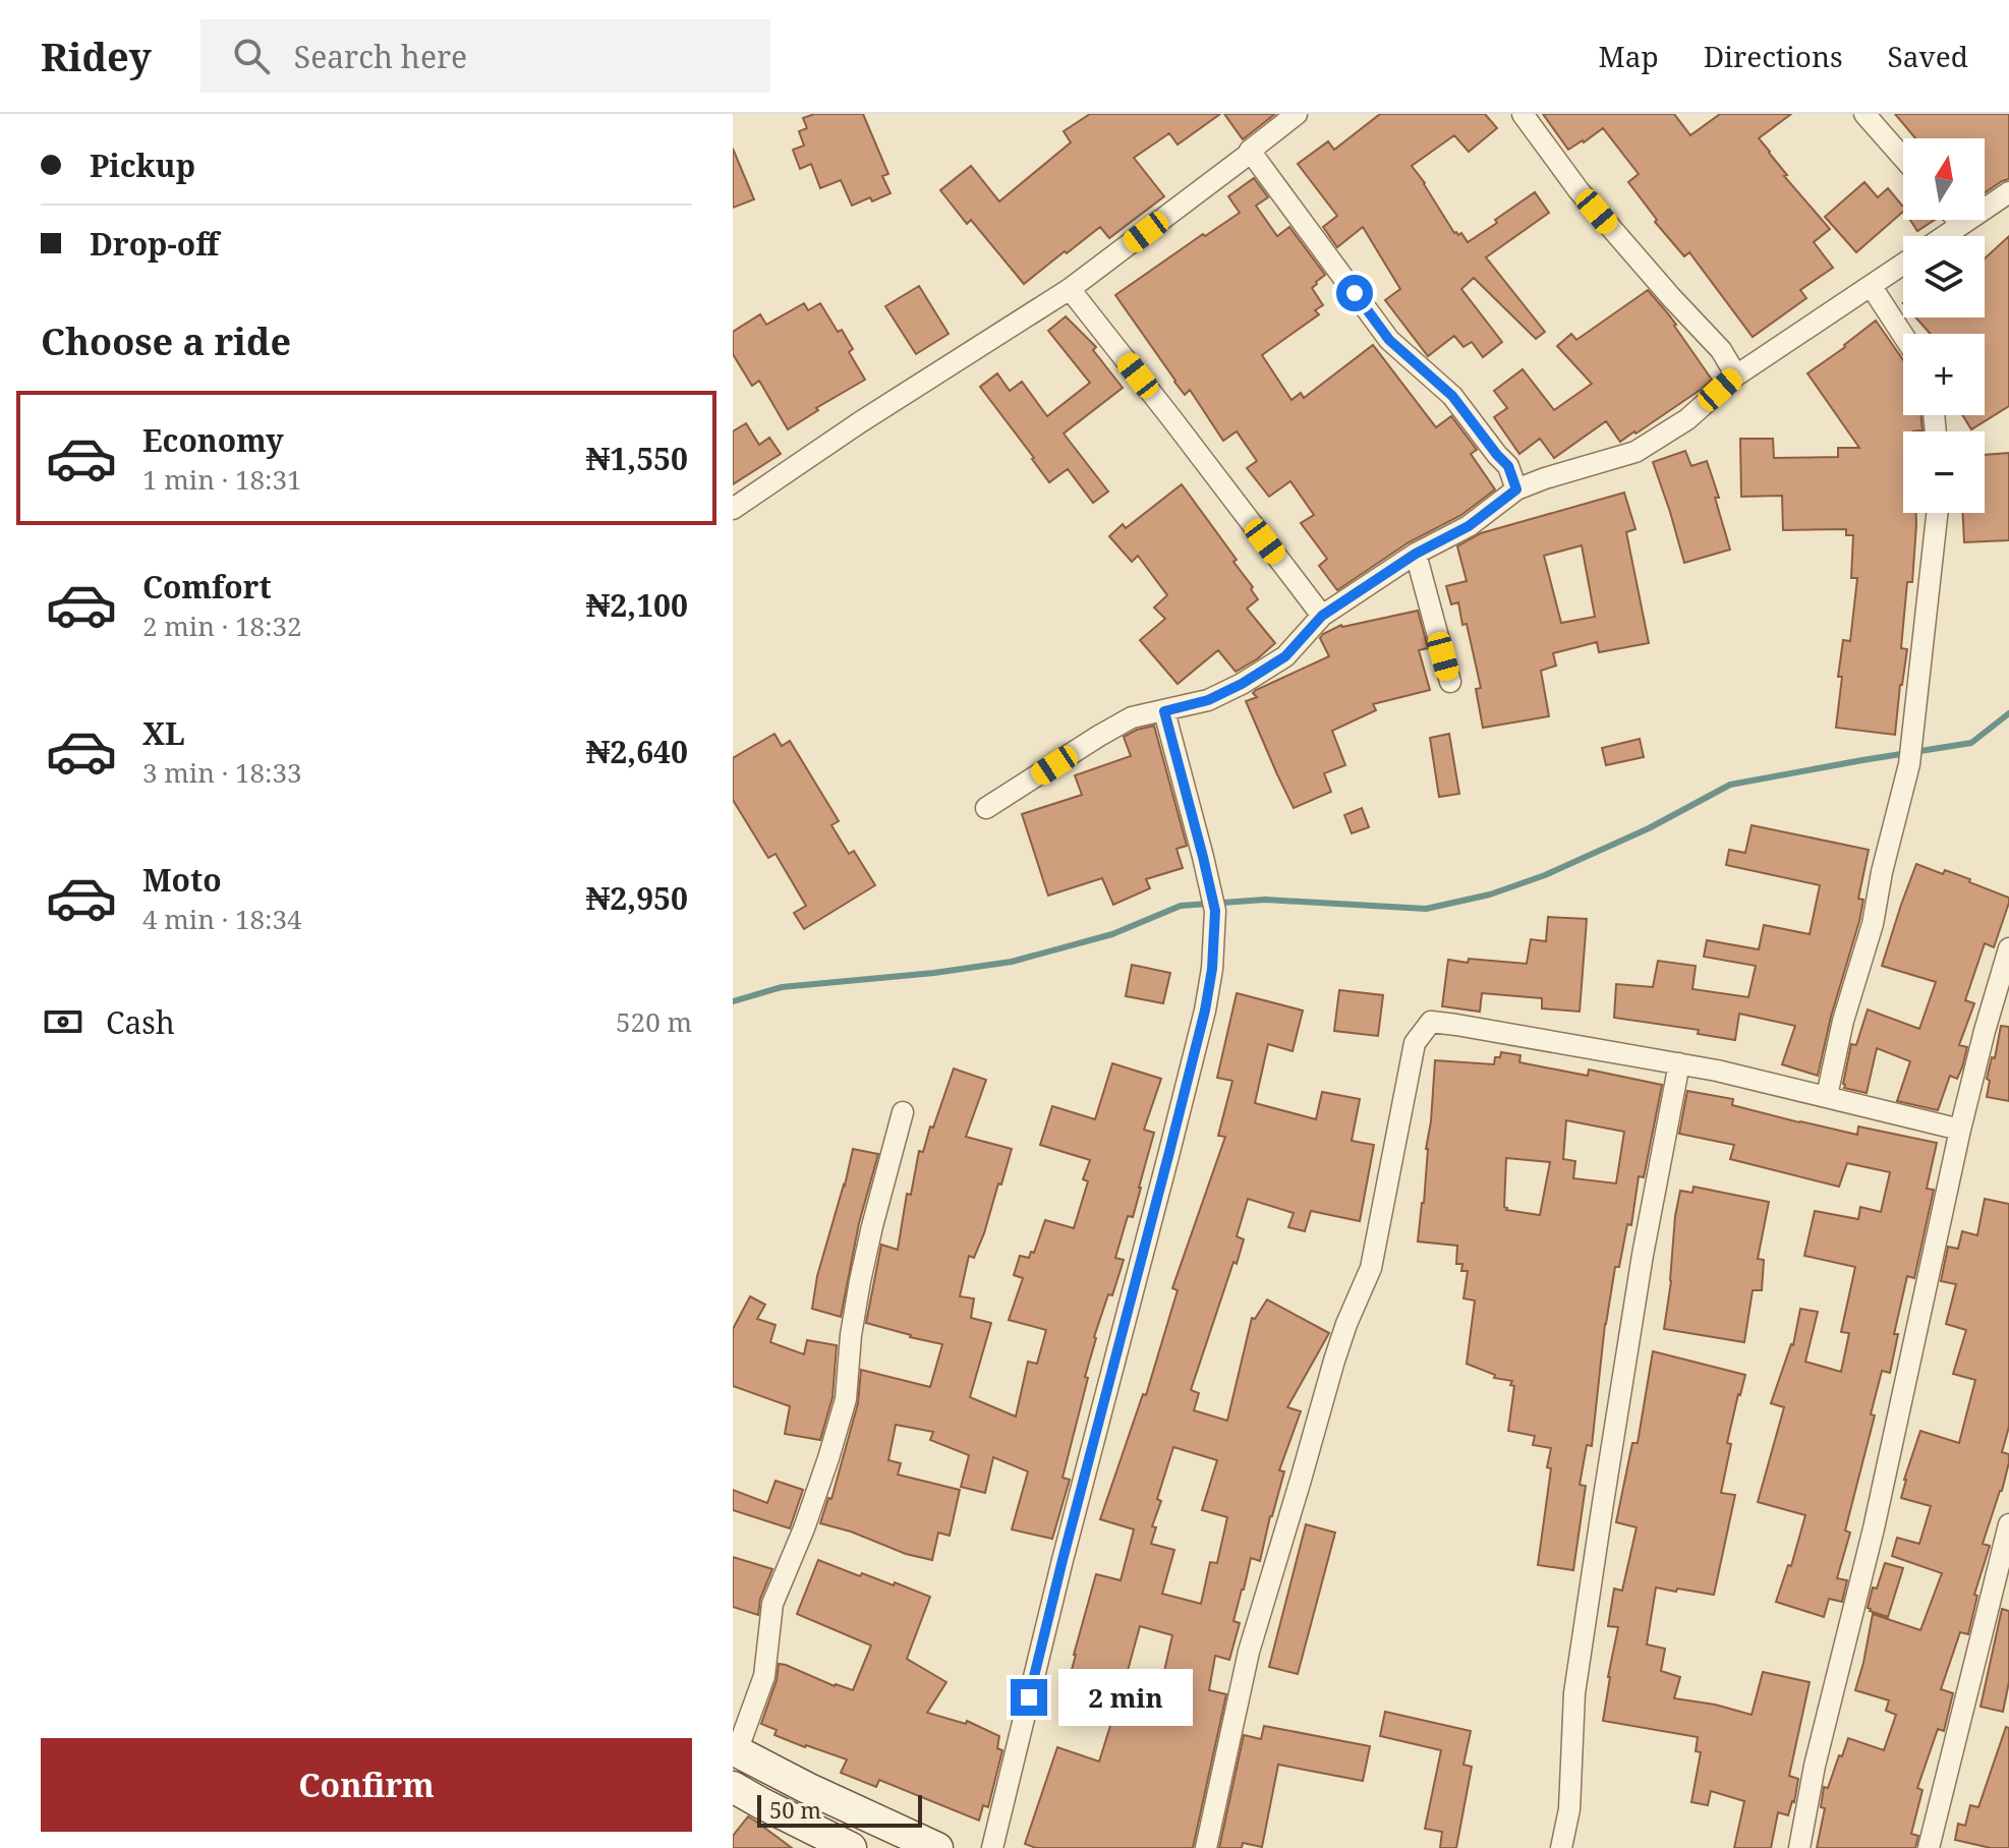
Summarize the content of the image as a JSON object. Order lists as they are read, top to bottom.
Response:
{
  "scale_bar": "50 m",
  "north": "top",
  "page": {
    "header": "Ridey",
    "search": "Search here",
    "nav": ["Map", "Directions", "Saved"],
    "banner": ["Pickup", "Drop-off"],
    "map_buttons": ["+", "−"],
    "heading": "Choose a ride",
    "list": [
      {
        "name": "Economy",
        "note": "1 min · 18:31",
        "value": "₦1,550"
      },
      {
        "name": "Comfort",
        "note": "2 min · 18:32",
        "value": "₦2,100"
      },
      {
        "name": "XL",
        "note": "3 min · 18:33",
        "value": "₦2,640"
      },
      {
        "name": "Moto",
        "note": "4 min · 18:34",
        "value": "₦2,950"
      }
    ],
    "pay": ["Cash", "520 m"],
    "bubble": "2 min",
    "buttons": "Confirm",
    "scale": "50 m"
  }
}
